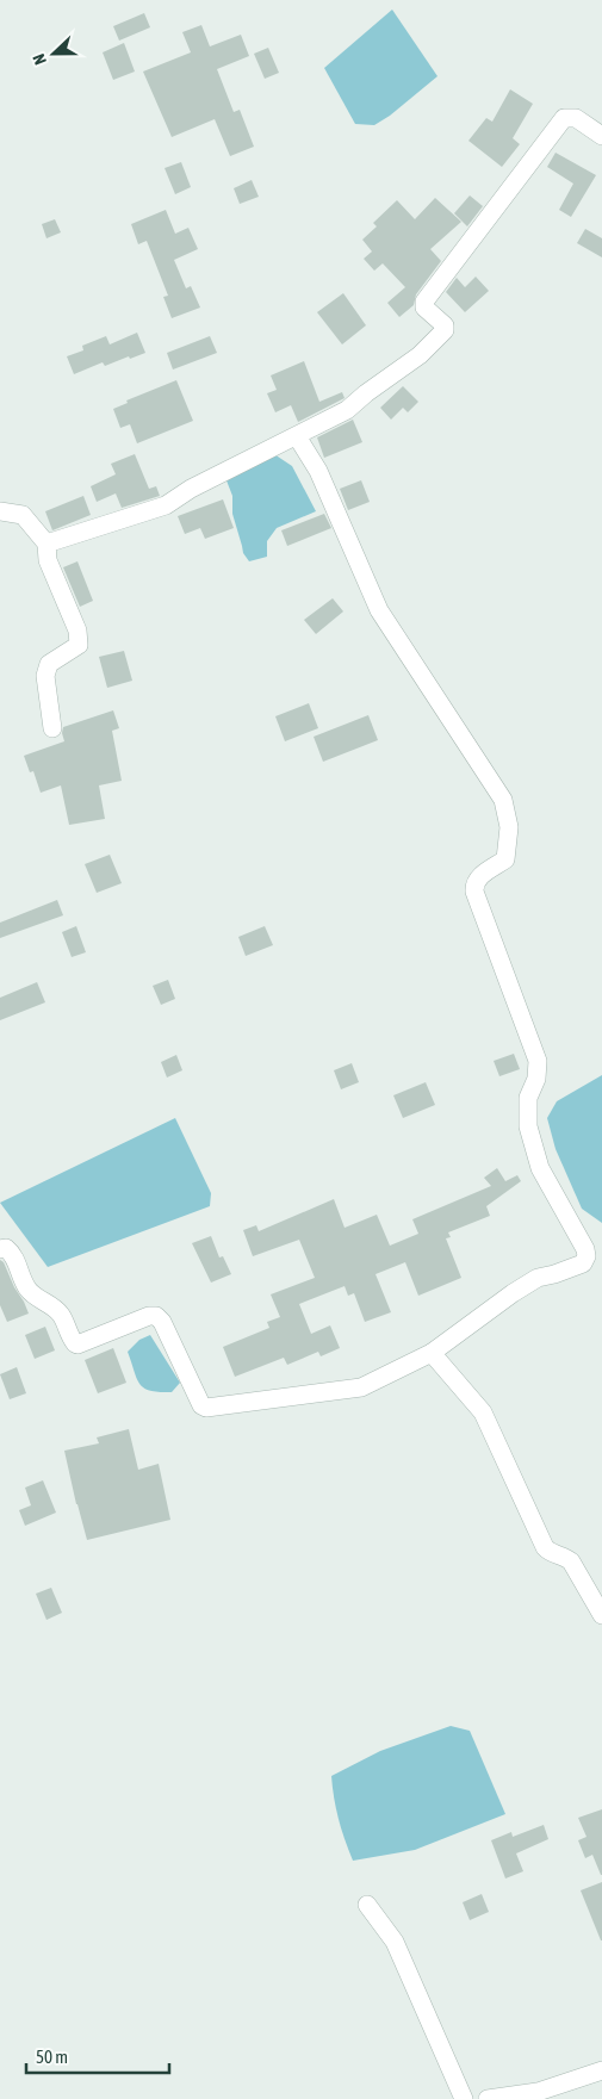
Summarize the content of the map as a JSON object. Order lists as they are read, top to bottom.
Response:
{
  "scale_bar": "50 m",
  "north": "left"
}
